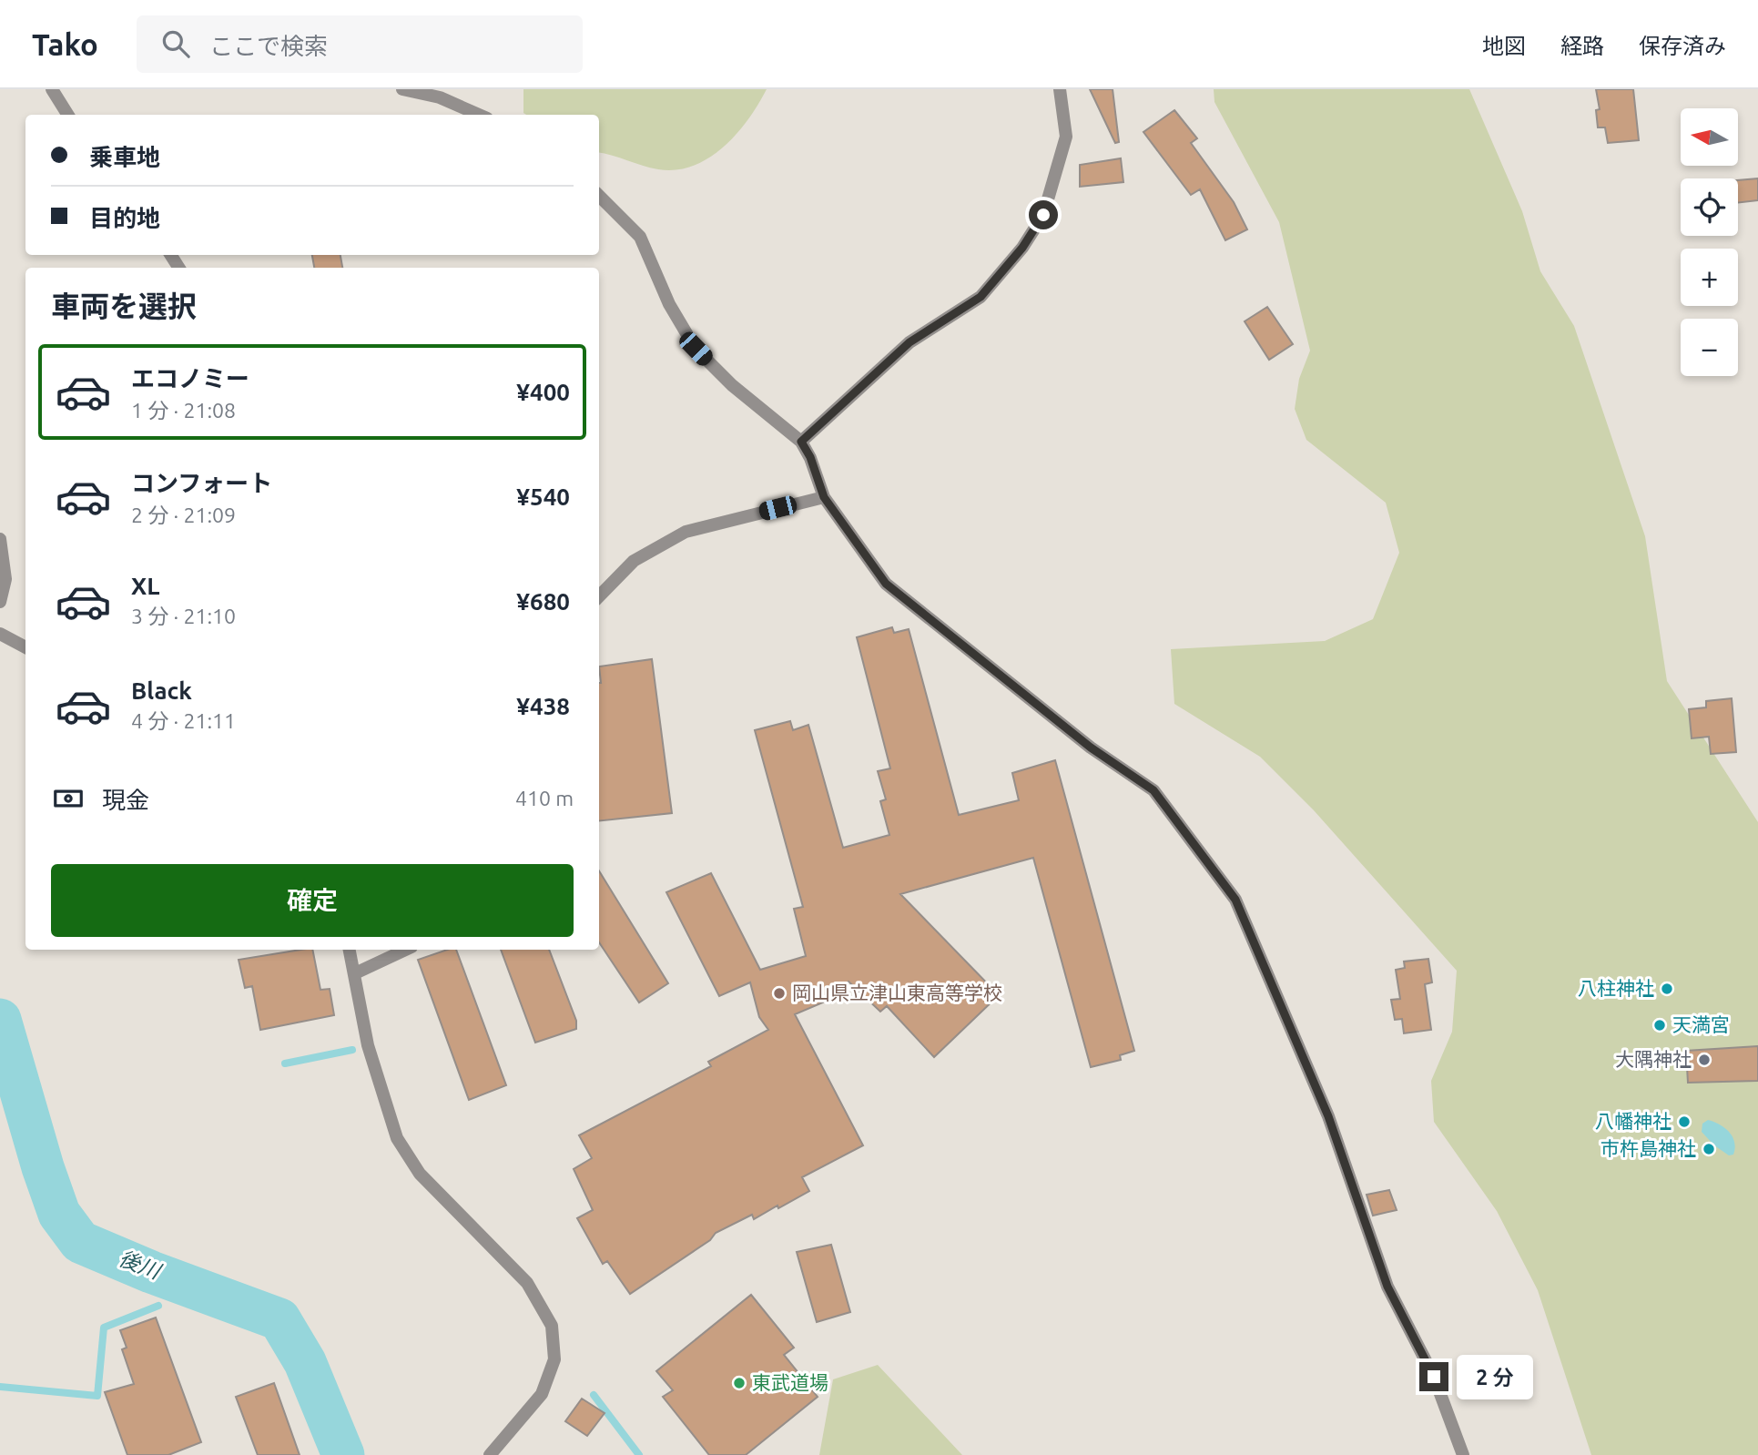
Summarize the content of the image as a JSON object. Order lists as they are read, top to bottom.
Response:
{
  "water": ["後川"],
  "places": [
    "八柱神社",
    "岡山県立津山東高等学校",
    "天満宮",
    "大隅神社",
    "八幡神社",
    "市杵島神社",
    "東武道場"
  ],
  "north": "left",
  "page": {
    "header": "Tako",
    "search": "ここで検索",
    "nav": ["地図", "経路", "保存済み"],
    "map_buttons": ["+", "−"],
    "banner": ["乗車地", "目的地"],
    "heading": "車両を選択",
    "list": [
      {
        "name": "エコノミー",
        "note": "1 分 · 21:08",
        "value": "¥400"
      },
      {
        "name": "コンフォート",
        "note": "2 分 · 21:09",
        "value": "¥540"
      },
      {
        "name": "XL",
        "note": "3 分 · 21:10",
        "value": "¥680"
      },
      {
        "name": "Black",
        "note": "4 分 · 21:11",
        "value": "¥438"
      }
    ],
    "pay": ["現金", "410 m"],
    "buttons": "確定",
    "bubble": "2 分"
  }
}
